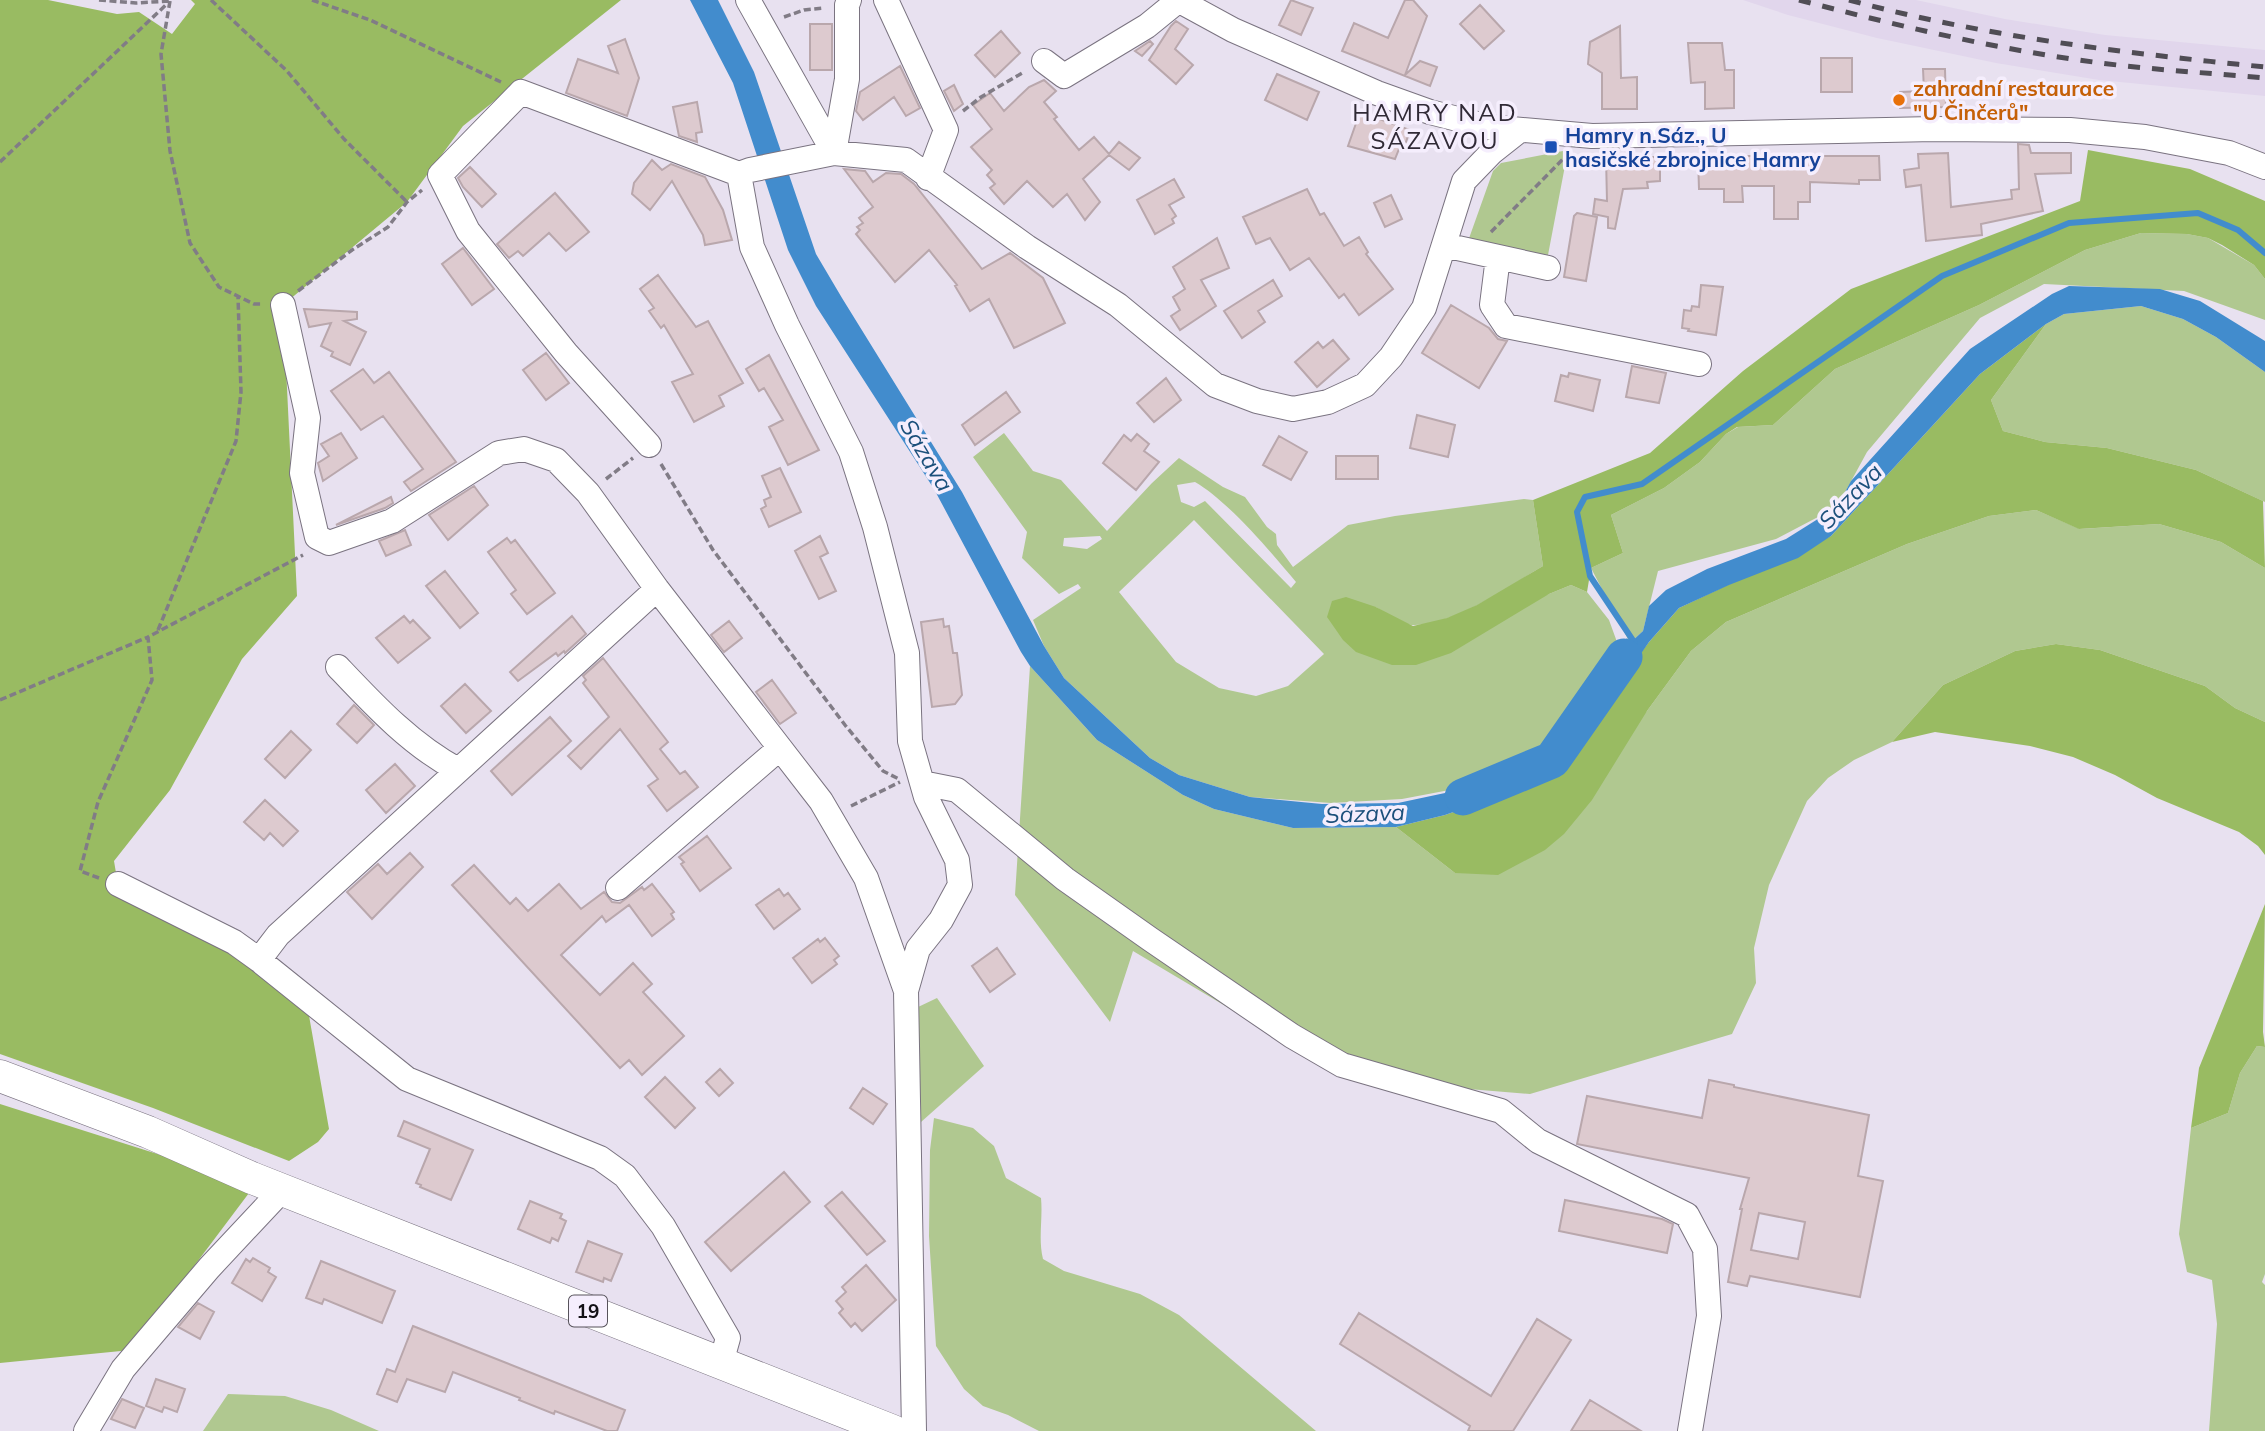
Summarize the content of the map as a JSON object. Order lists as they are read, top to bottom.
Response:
{
  "streets": {
    "main road": ["19"]
  },
  "districts": ["HAMRY NAD SÁZAVOU"],
  "water": ["Sázava"],
  "places": {
    "other": ["zahradní restaurace \"U Činčerů\""],
    "transit": ["Hamry n.Sáz., U hasičské zbrojnice Hamry"]
  }
}
